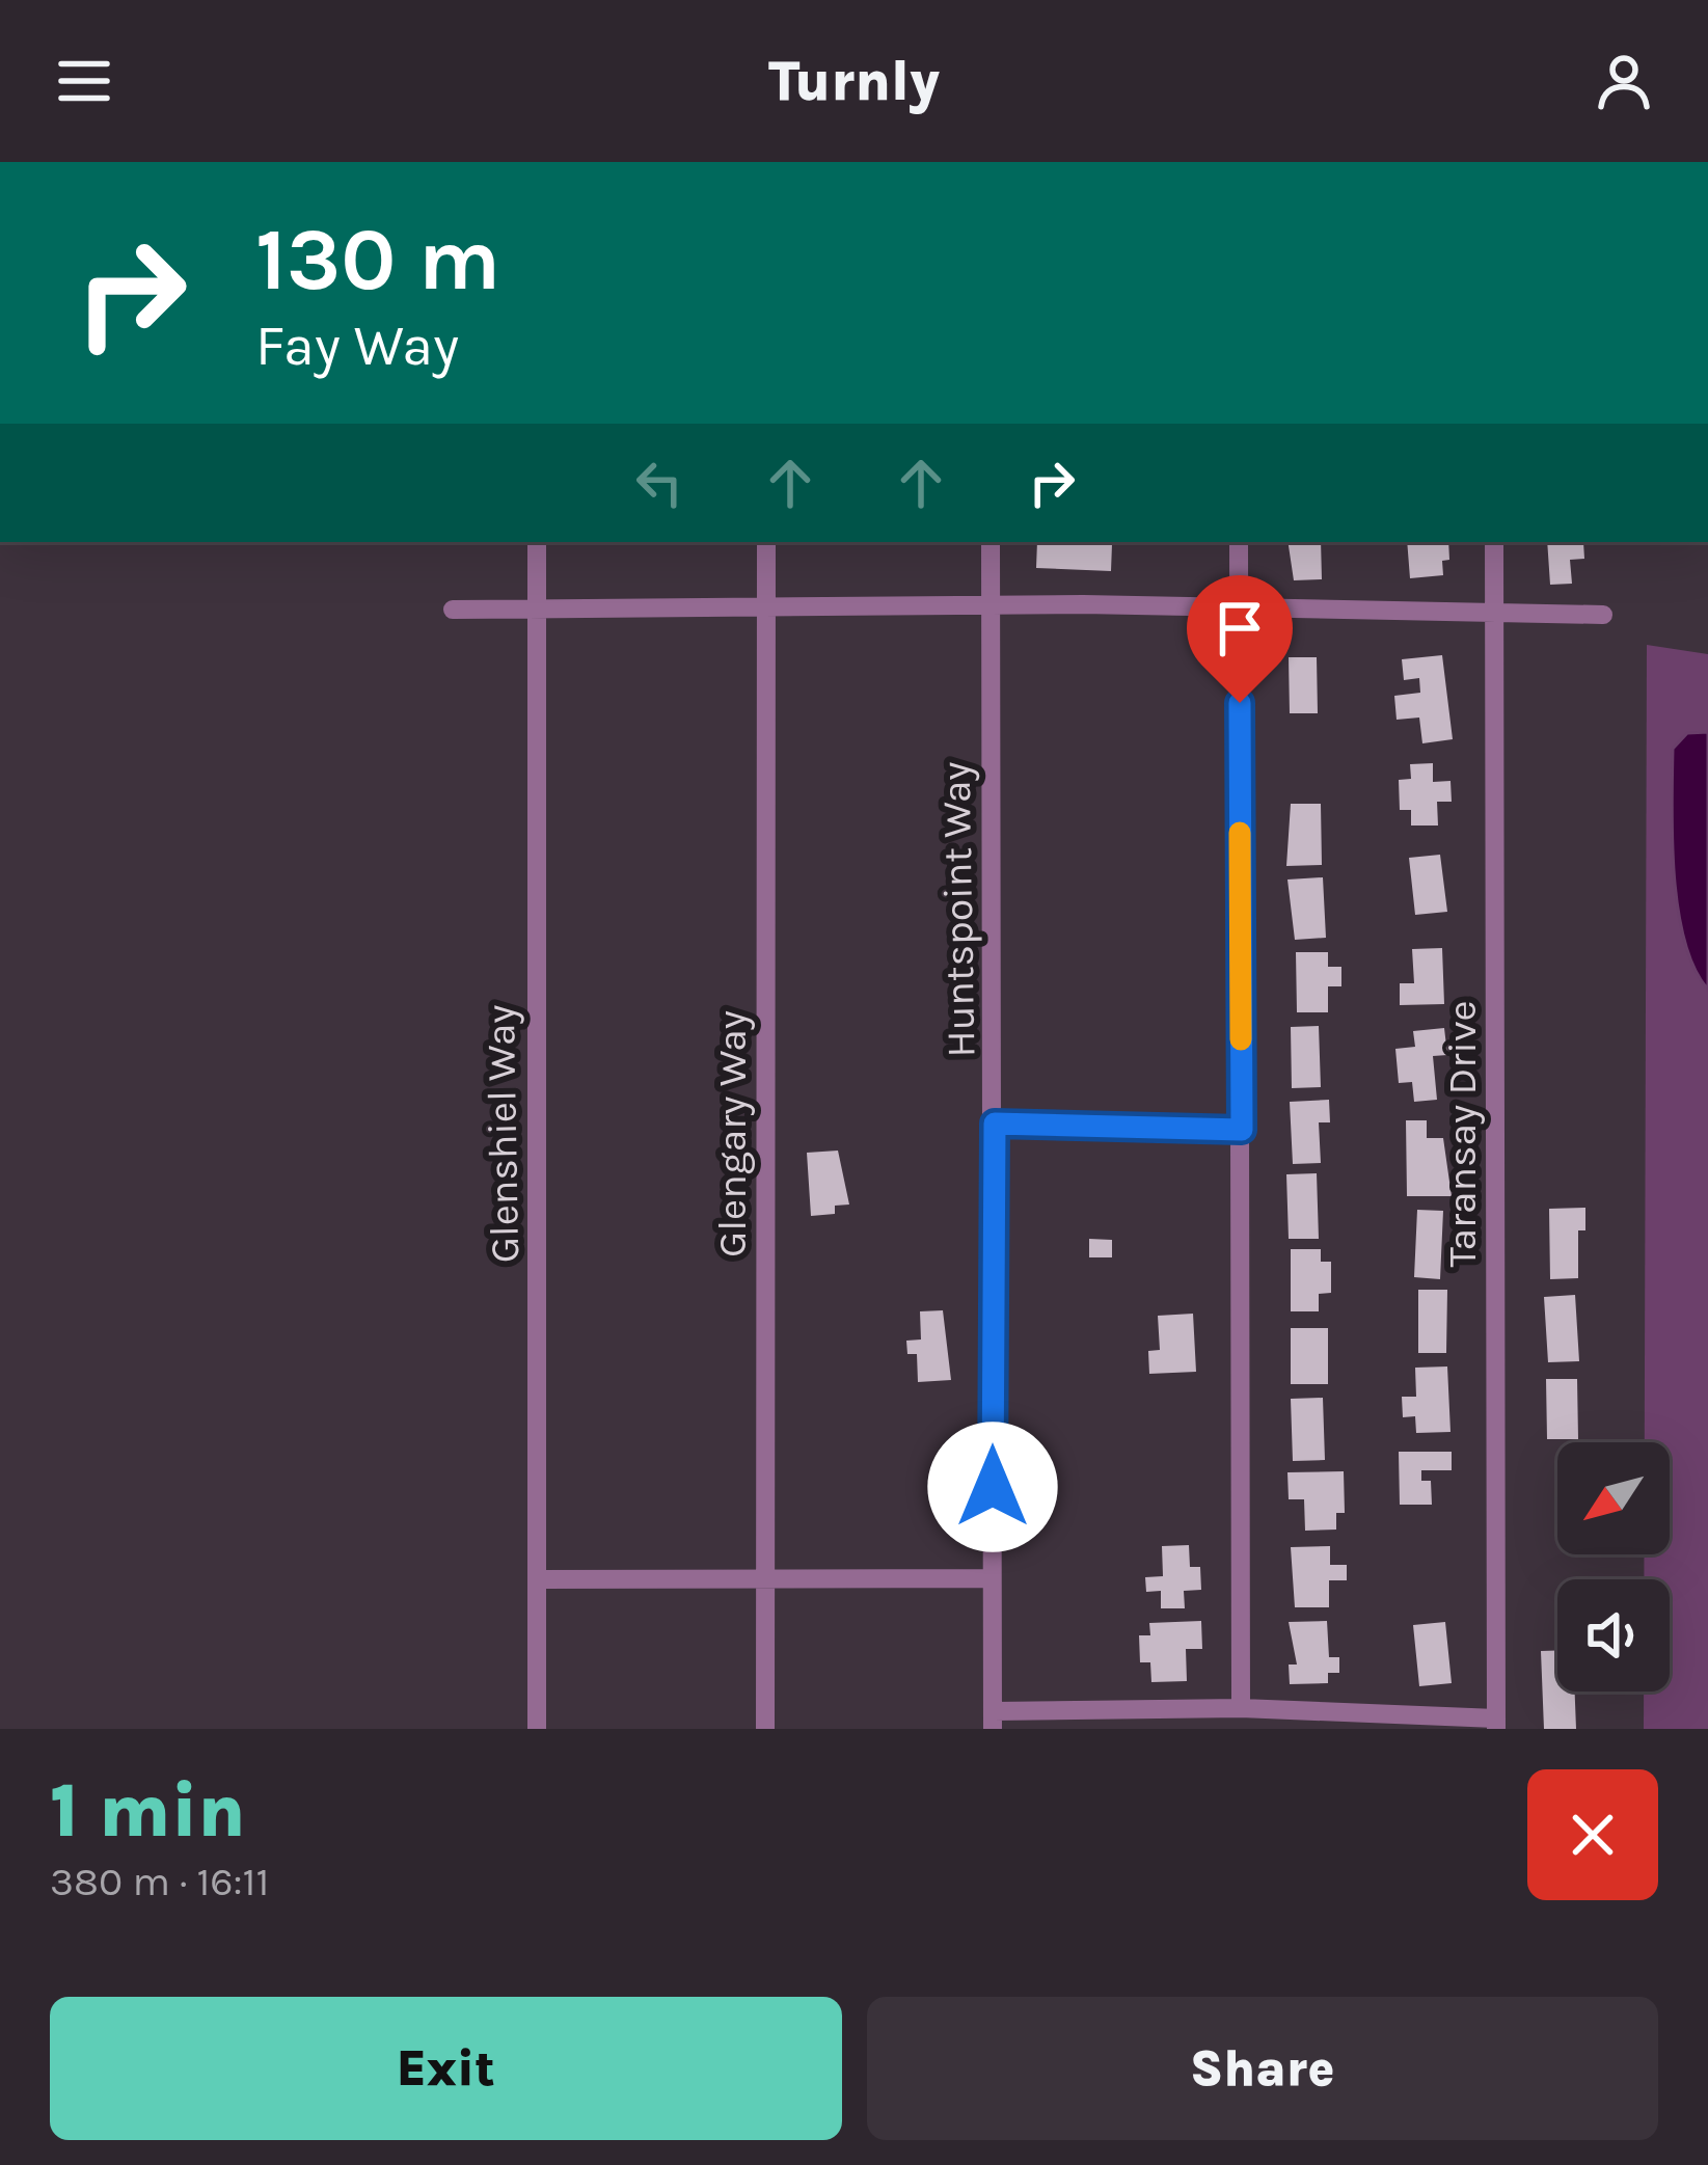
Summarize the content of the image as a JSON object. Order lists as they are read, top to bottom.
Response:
{
  "streets": {
    "street": [
      "Huntspoint Way",
      "Glenshiel Way",
      "Glengary Way",
      "Taransay Drive"
    ]
  },
  "north": "bottom left",
  "page": {
    "header": "Turnly",
    "turn": ["130 m", "Fay Way"],
    "heading": ["1 min", "380 m · 16:11"],
    "buttons": ["Exit", "Share"]
  }
}
